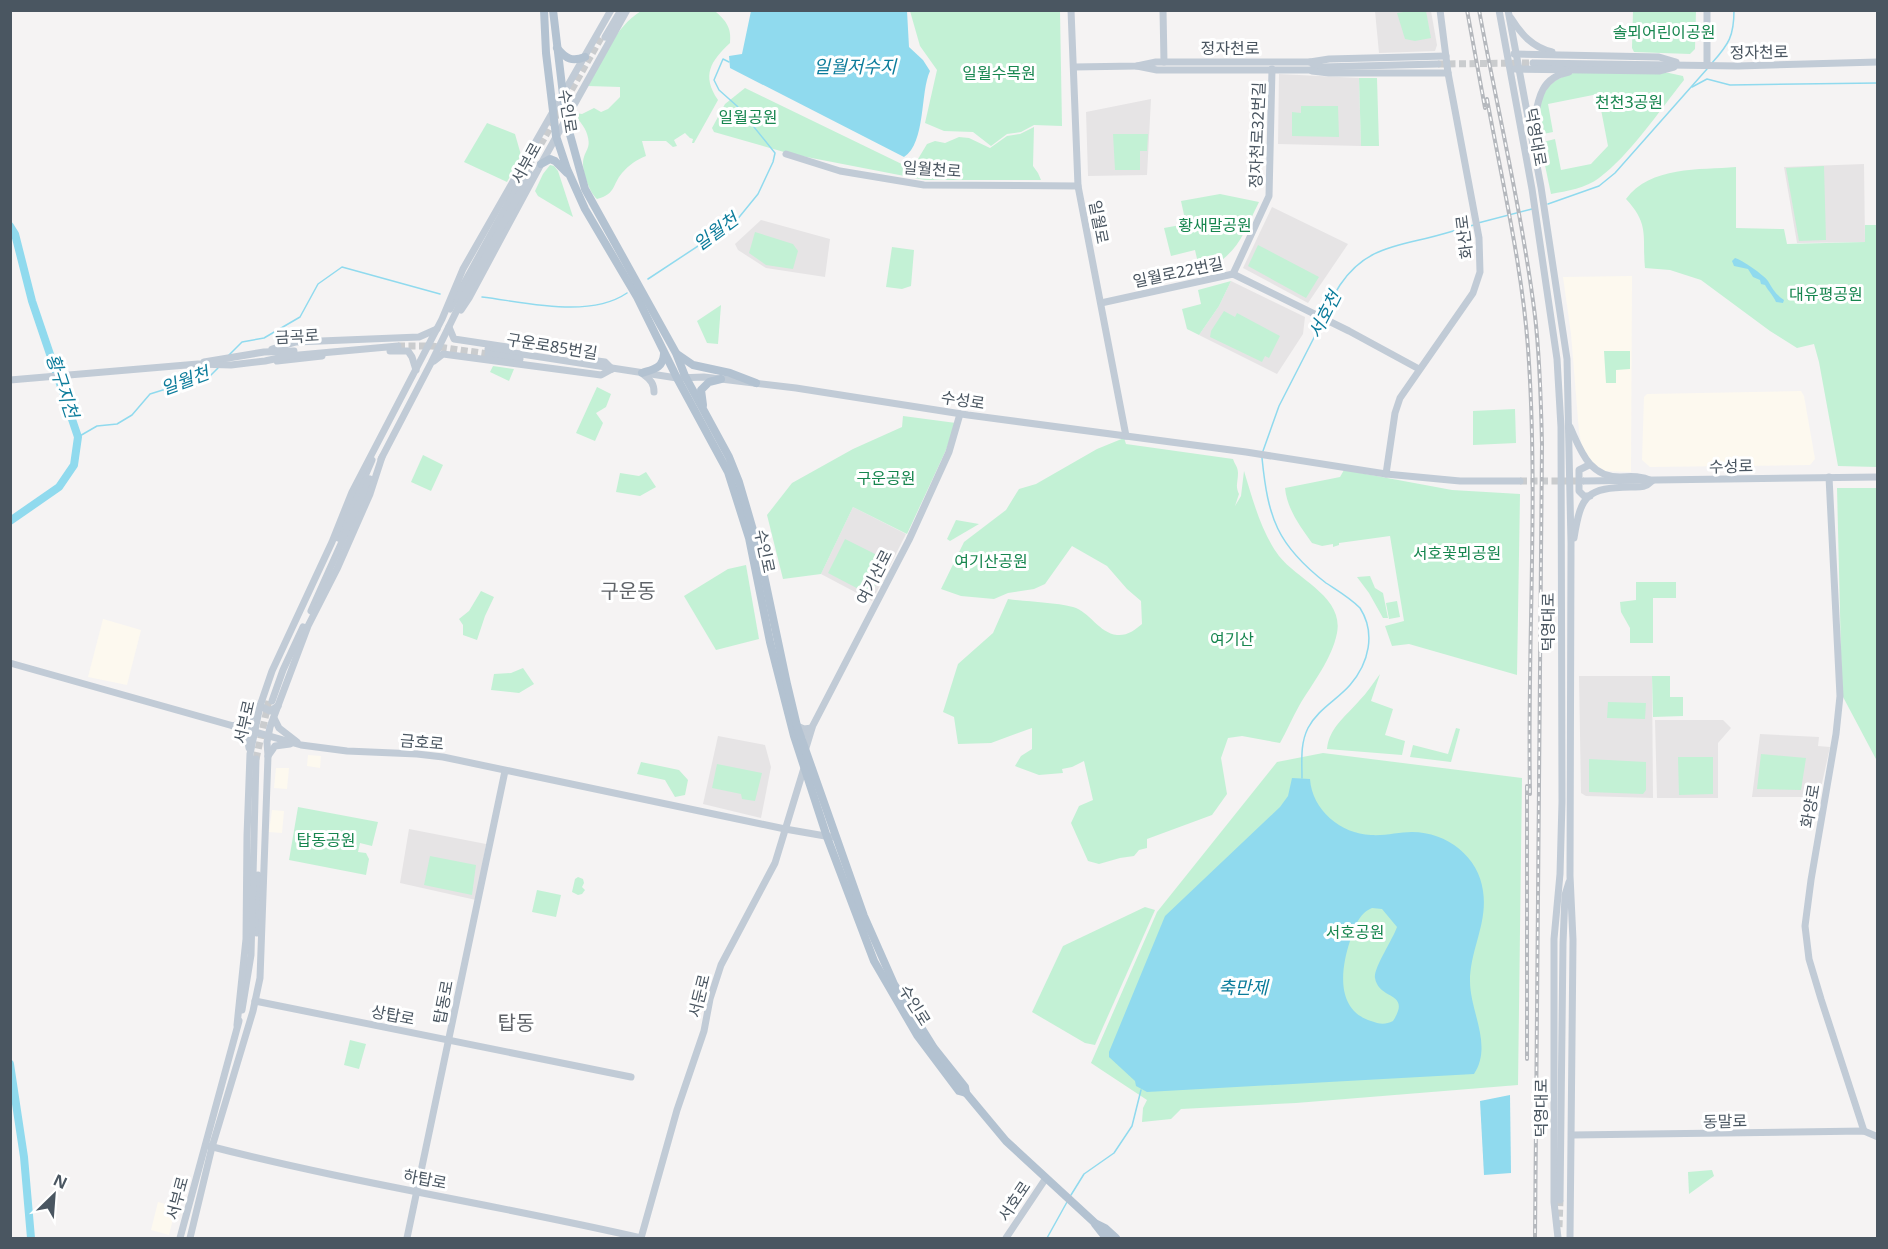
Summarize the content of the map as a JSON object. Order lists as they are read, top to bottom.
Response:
{
  "streets": {
    "main road": ["수인로"],
    "street": [
      "정자천로",
      "정자천로32번길",
      "덕영대로",
      "서부로",
      "일월천로",
      "일월로",
      "화산로",
      "일월로22번길",
      "금곡로",
      "구운로85번길",
      "수성로",
      "여기산로",
      "금호로",
      "화양로",
      "서둔로",
      "탑동로",
      "상탑로",
      "동말로",
      "하탑로",
      "서호로"
    ]
  },
  "crossings": [
    ["정자천로", "정자천로32번길"],
    ["정자천로", "일월로"],
    ["수인로", "서부로"],
    ["수인로", "구운로85번길"],
    ["수인로", "수성로"],
    ["수인로", "여기산로"],
    ["수인로", "금호로"],
    ["수인로", "서둔로"],
    ["수인로", "서호로"],
    ["정자천로32번길", "일월로22번길"],
    ["덕영대로", "동말로"],
    ["서부로", "금호로"],
    ["서부로", "상탑로"],
    ["서부로", "하탑로"],
    ["일월천로", "일월로"],
    ["일월로", "일월로22번길"],
    ["일월로", "수성로"],
    ["화산로", "일월로22번길"],
    ["화산로", "수성로"],
    ["구운로85번길", "수성로"],
    ["수성로", "여기산로"],
    ["수성로", "화양로"],
    ["금호로", "서둔로"],
    ["금호로", "탑동로"],
    ["화양로", "동말로"],
    ["서둔로", "하탑로"],
    ["탑동로", "상탑로"],
    ["탑동로", "하탑로"]
  ],
  "districts": ["구운동", "탑동"],
  "water": [
    "일월저수지",
    "일월천",
    "서호천",
    "황구지천",
    "축만제"
  ],
  "parks": [
    "솔뫼어린이공원",
    "일월수목원",
    "천천3공원",
    "일월공원",
    "황새말공원",
    "대유평공원",
    "구운공원",
    "서호꽃뫼공원",
    "여기산공원",
    "여기산",
    "탑동공원",
    "서호공원"
  ],
  "north": "top right"
}
